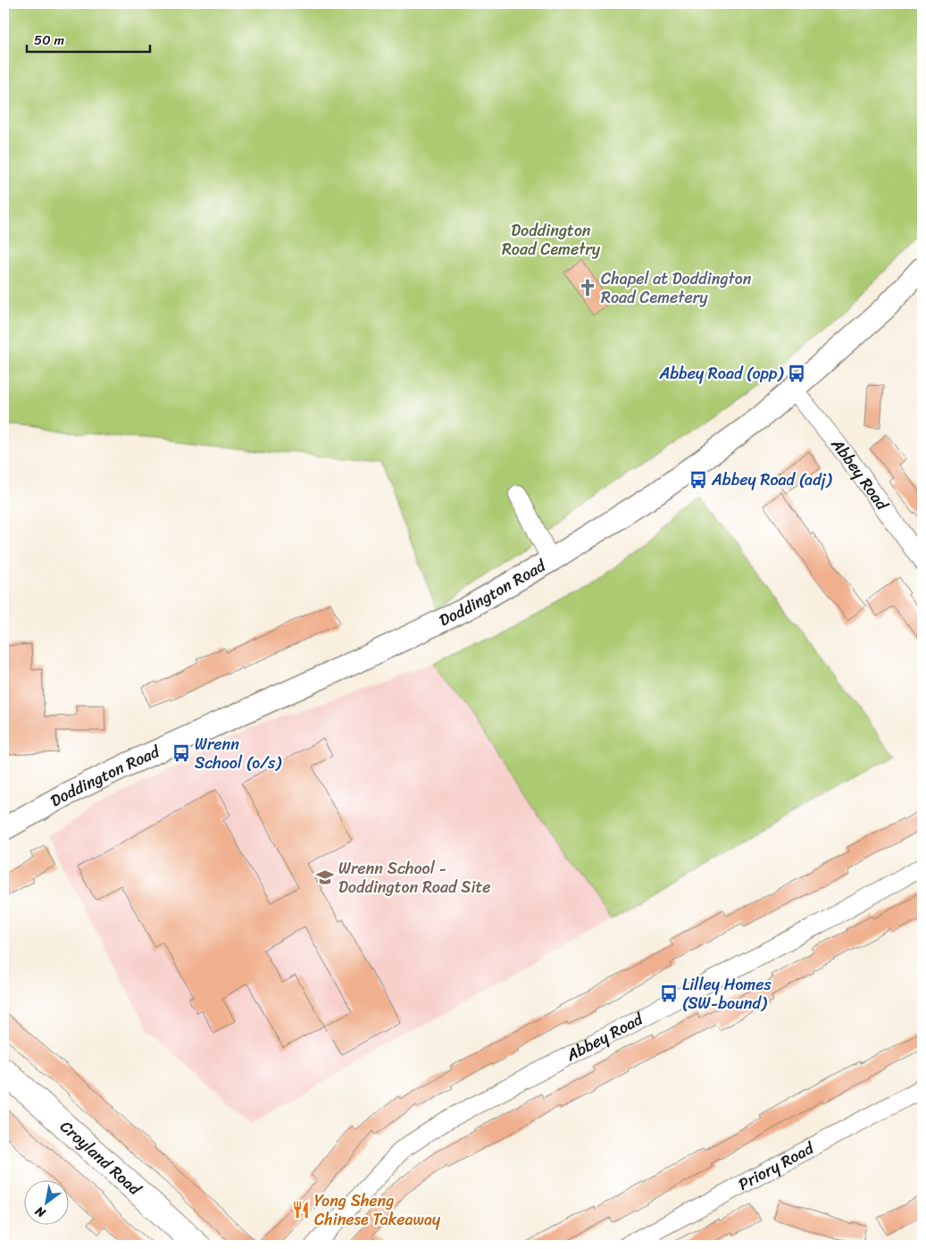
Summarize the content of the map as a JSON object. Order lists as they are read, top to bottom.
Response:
{
  "streets": {
    "main road": ["Croyland Road"],
    "street": ["Abbey Road", "Doddington Road", "Priory Road"]
  },
  "crossings": [
    ["Abbey Road", "Doddington Road"]
  ],
  "parks": ["Doddington Road Cemetry"],
  "places": {
    "church": ["Chapel at Doddington Road Cemetery"],
    "bus stop": [
      "Abbey Road (opp)",
      "Abbey Road (adj)",
      "Wrenn School (o/s)",
      "Lilley Homes (SW-bound)"
    ],
    "school or university": ["Wrenn School - Doddington Road Site"],
    "restaurant": ["Yong Sheng Chinese Takeaway"]
  },
  "scale_bar": "50 m",
  "north": "bottom left"
}
